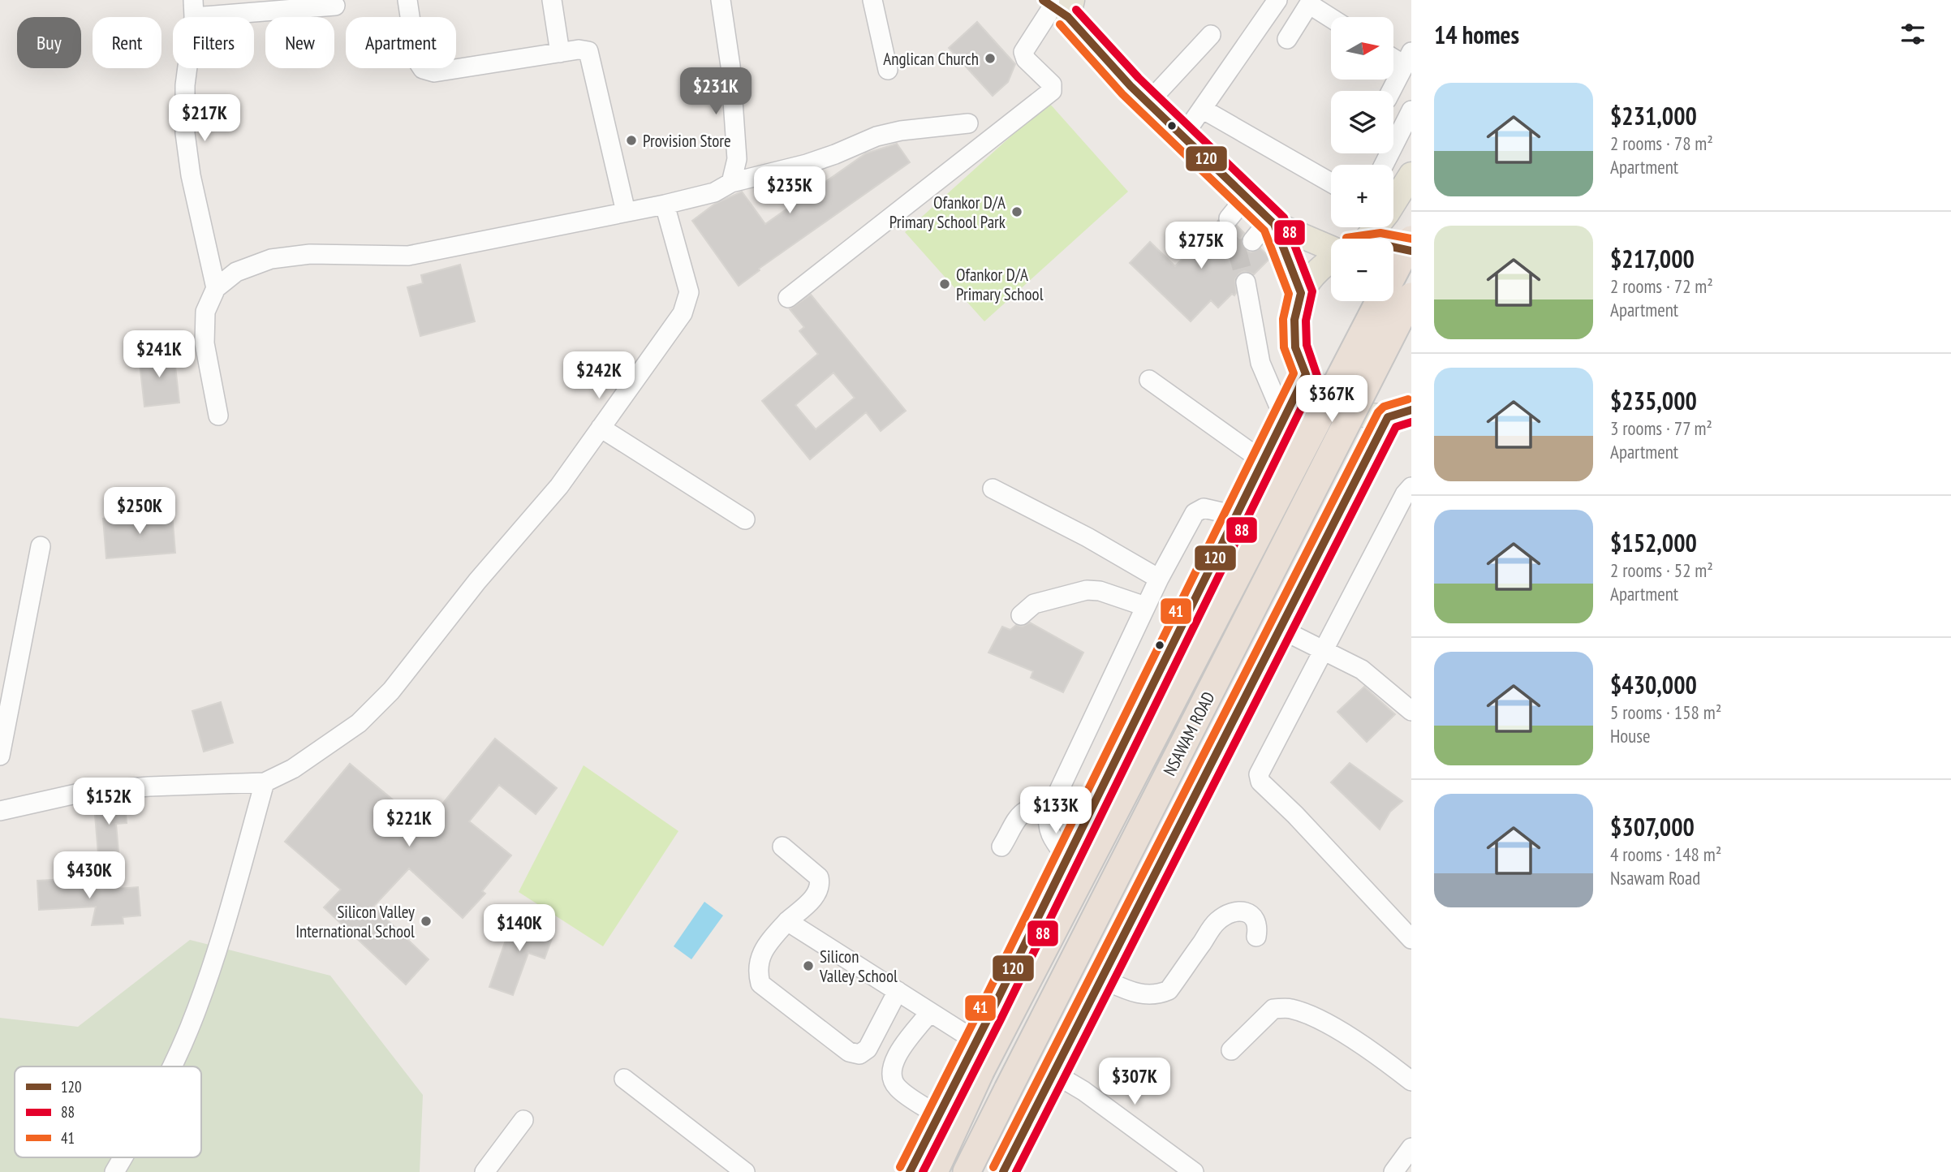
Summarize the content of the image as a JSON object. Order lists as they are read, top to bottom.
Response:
{
  "streets": {
    "highway": ["NSAWAM ROAD"]
  },
  "places": [
    "Anglican Church",
    "Provision Store",
    "Ofankor D/A Primary School Park",
    "Ofankor D/A Primary School",
    "Silicon Valley International School",
    "Silicon Valley School"
  ],
  "lines": ["transit line 120", "transit line 88", "transit line 41"],
  "legend": ["120", "88", "41"],
  "north": "right",
  "page": {
    "heading": "14 homes",
    "map_buttons": ["+", "−"],
    "chip": [
      "Buy",
      "Rent",
      "Filters",
      "New",
      "Apartment"
    ],
    "price": [
      "$231K",
      "$217K",
      "$235K",
      "$275K",
      "$241K",
      "$242K",
      "$367K",
      "$250K",
      "$152K",
      "$133K",
      "$221K",
      "$430K",
      "$140K",
      "$307K"
    ],
    "list": [
      {
        "name": "$231,000",
        "note": "2 rooms · 78 m² · Apartment"
      },
      {
        "name": "$217,000",
        "note": "2 rooms · 72 m² · Apartment"
      },
      {
        "name": "$235,000",
        "note": "3 rooms · 77 m² · Apartment"
      },
      {
        "name": "$152,000",
        "note": "2 rooms · 52 m² · Apartment"
      },
      {
        "name": "$430,000",
        "note": "5 rooms · 158 m² · House"
      },
      {
        "name": "$307,000",
        "note": "4 rooms · 148 m² · Nsawam Road"
      }
    ]
  }
}
